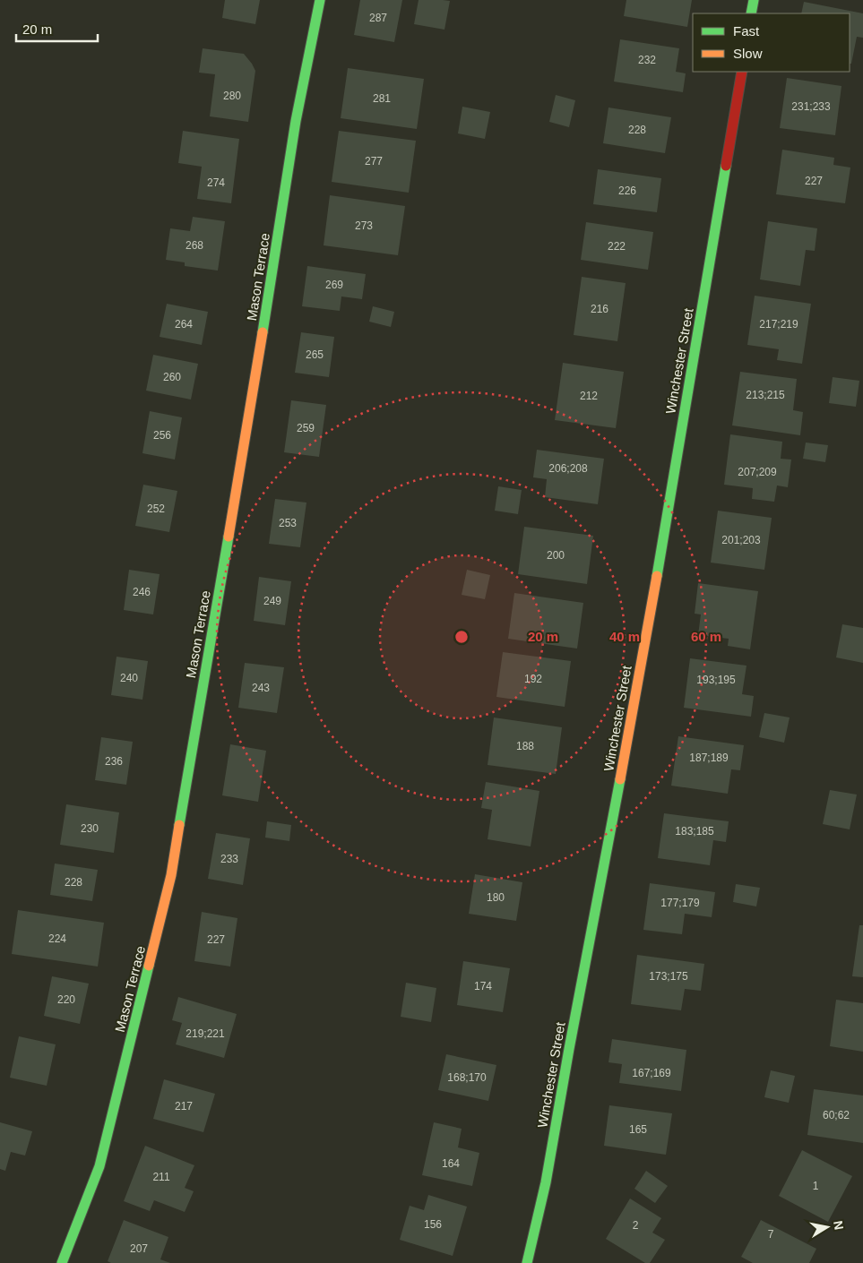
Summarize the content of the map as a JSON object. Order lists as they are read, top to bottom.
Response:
{
  "streets": {
    "street": ["Mason Terrace", "Winchester Street"]
  },
  "house_numbers": [
    "287",
    "232",
    "280",
    "281",
    "231;233",
    "228",
    "277",
    "227",
    "274",
    "226",
    "273",
    "268",
    "222",
    "269",
    "216",
    "264",
    "217;219",
    "265",
    "260",
    "213;215",
    "212",
    "259",
    "256",
    "206;208",
    "207;209",
    "252",
    "253",
    "201;203",
    "200",
    "246",
    "249",
    "240",
    "192",
    "193;195",
    "243",
    "188",
    "187;189",
    "236",
    "230",
    "183;185",
    "233",
    "228",
    "180",
    "177;179",
    "224",
    "227",
    "173;175",
    "174",
    "220",
    "219;221",
    "167;169",
    "168;170",
    "217",
    "60;62",
    "165",
    "164",
    "211",
    "1",
    "156",
    "2",
    "7",
    "207"
  ],
  "legend": ["Fast", "Slow"],
  "scale_bar": "20 m",
  "north": "right",
  "rings": ["20 m", "40 m", "60 m"]
}
